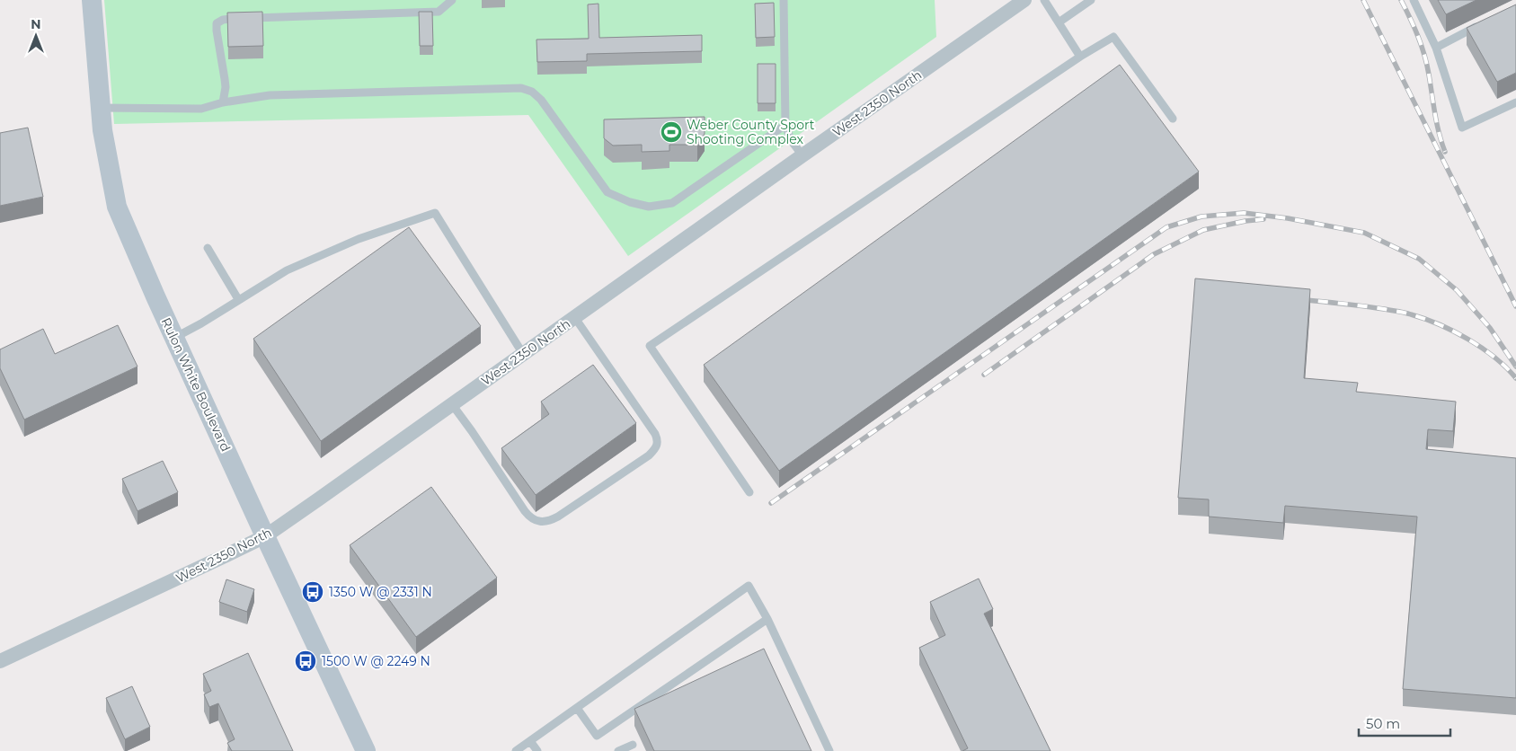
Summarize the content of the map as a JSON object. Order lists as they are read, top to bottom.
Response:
{
  "streets": {
    "street": ["West 2350 North", "Rulon White Boulevard"]
  },
  "crossings": [
    ["West 2350 North", "Rulon White Boulevard"]
  ],
  "places": {
    "sports": ["Weber County Sport Shooting Complex"],
    "bus stop": ["1350 W @ 2331 N", "1500 W @ 2249 N"]
  },
  "scale_bar": "50 m",
  "north": "top"
}
